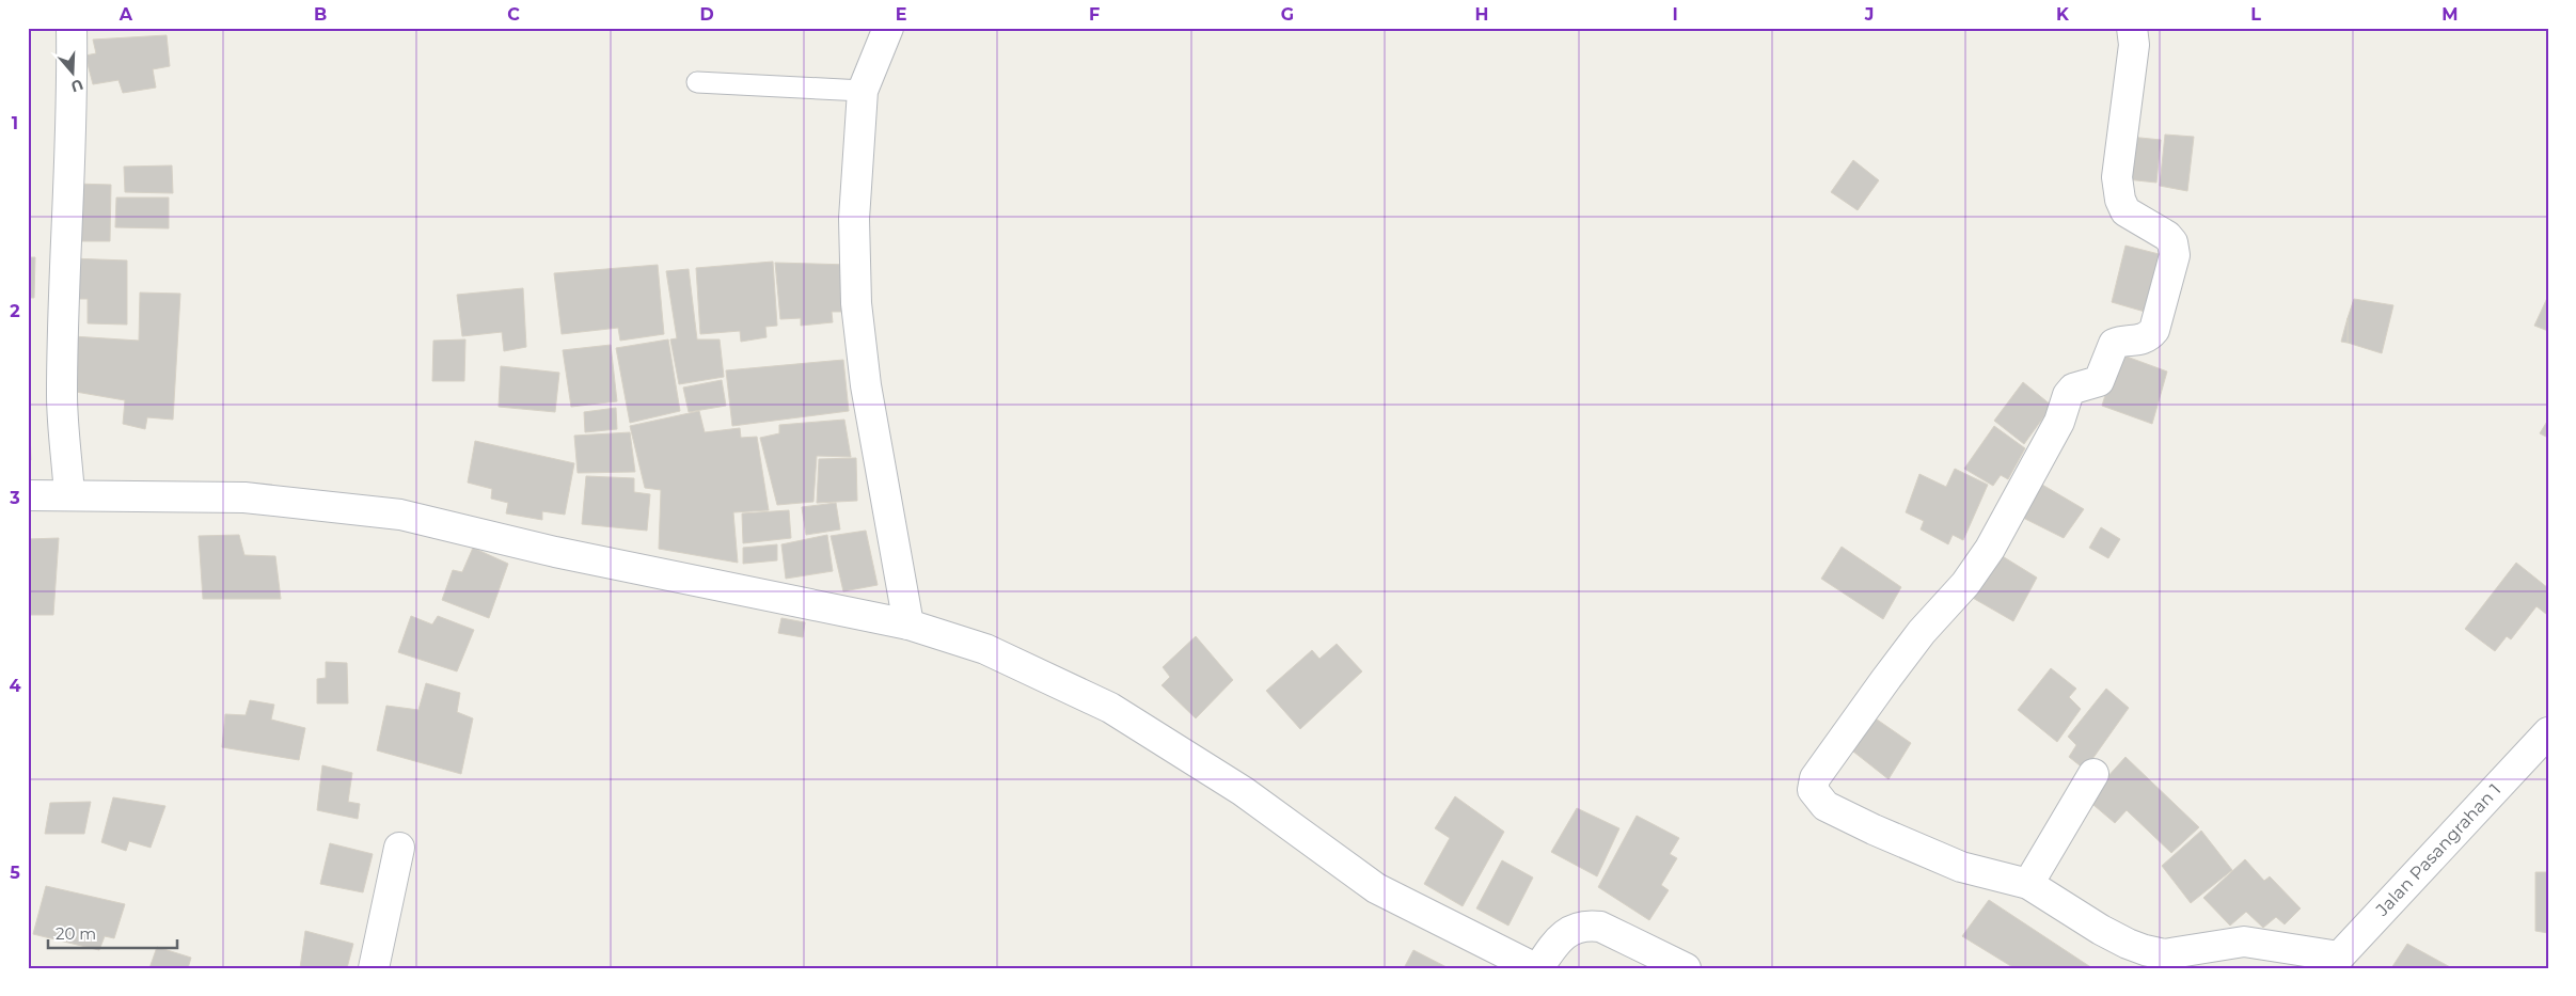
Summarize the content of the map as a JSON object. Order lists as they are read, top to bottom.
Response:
{
  "streets": {
    "street": ["Jalan Pasangrahan 1"]
  },
  "scale_bar": "20 m",
  "north": "bottom",
  "grid": {
    "columns": [
      "A",
      "B",
      "C",
      "D",
      "E",
      "F",
      "G",
      "H",
      "I",
      "J",
      "K",
      "L",
      "M"
    ],
    "rows": [
      "1",
      "2",
      "3",
      "4",
      "5"
    ]
  }
}
